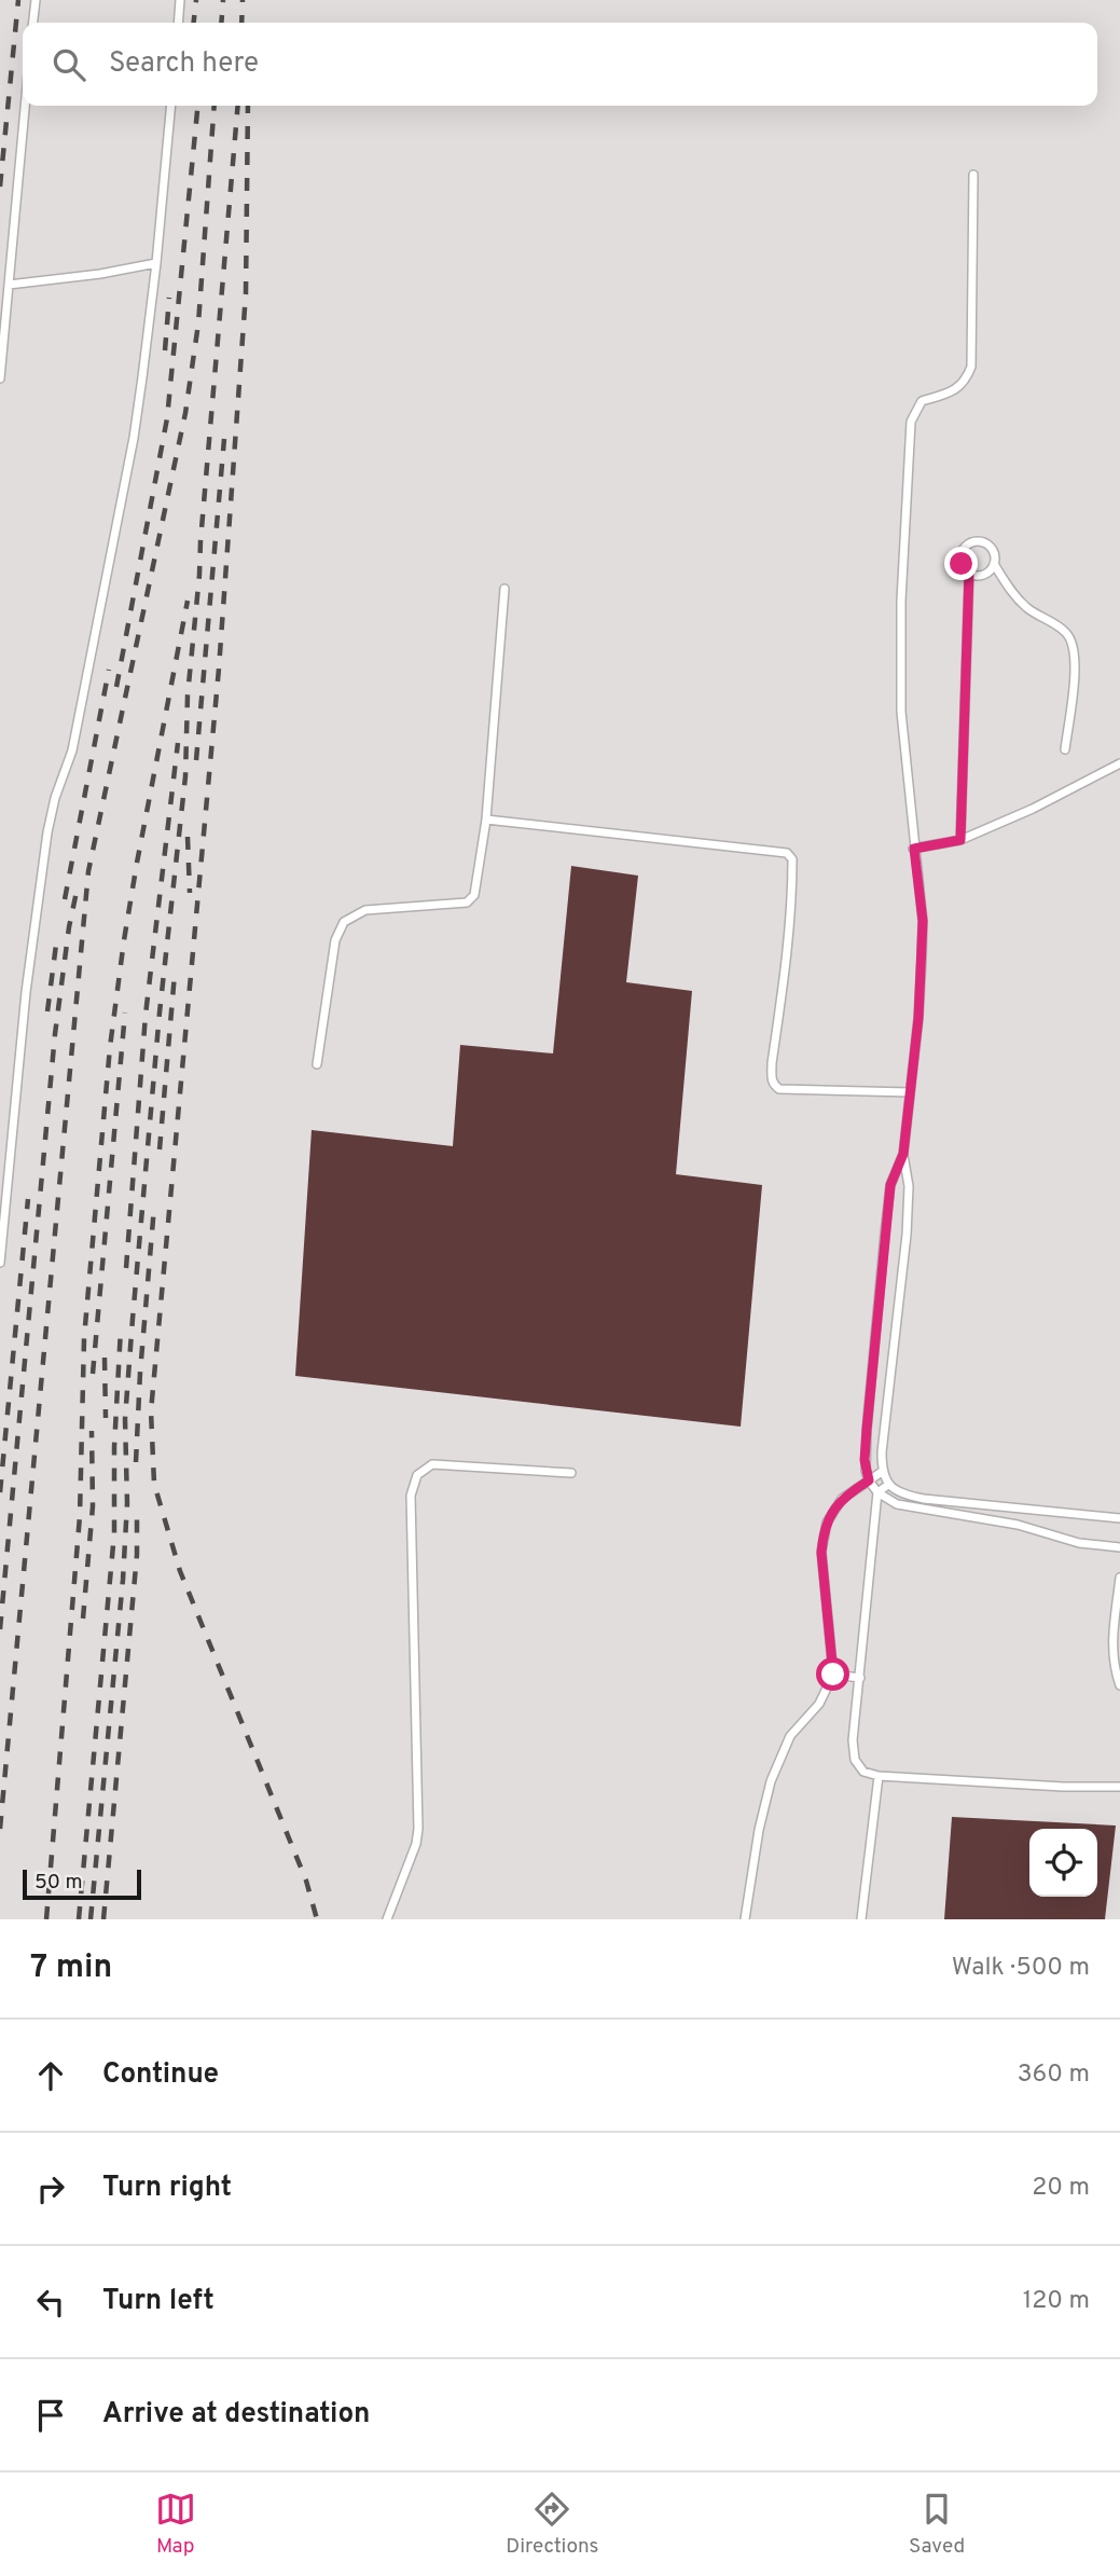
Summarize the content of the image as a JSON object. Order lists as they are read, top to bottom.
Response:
{
  "scale_bar": "50 m",
  "page": {
    "search": "Search here",
    "scale": "50 m",
    "heading": ["7 min", "Walk · 500 m"],
    "list": [
      ["Continue", "360 m"],
      ["Turn right", "20 m"],
      ["Turn left", "120 m"],
      "Arrive at destination"
    ],
    "nav": ["Map", "Directions", "Saved"]
  }
}
